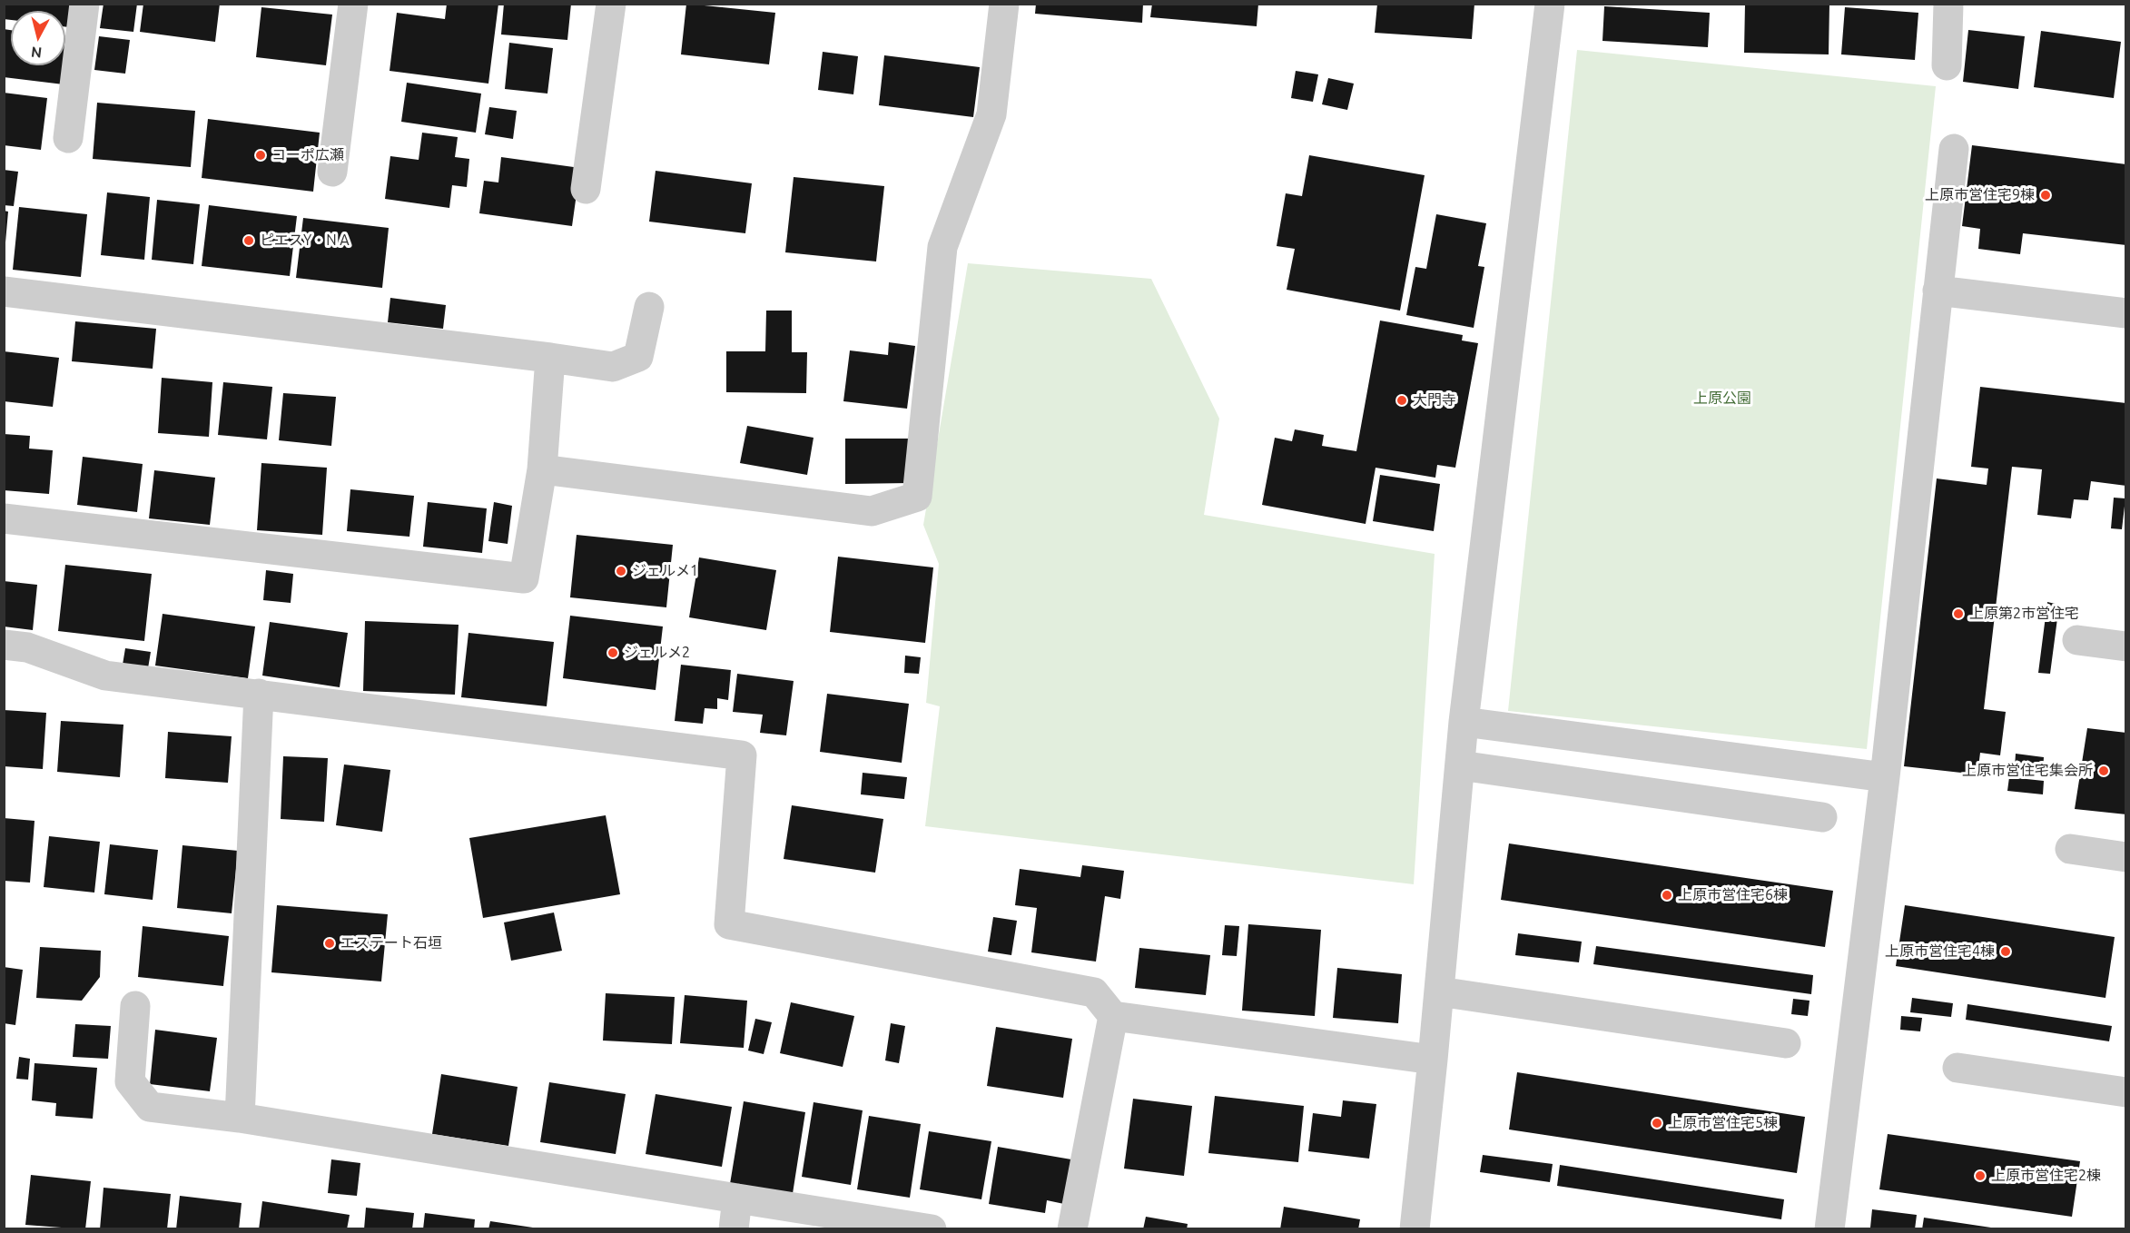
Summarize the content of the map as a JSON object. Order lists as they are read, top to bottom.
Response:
{
  "parks": ["上原公園"],
  "places": [
    "コーポ広瀬",
    "上原市営住宅9棟",
    "ピエスY・N A",
    "大門寺",
    "ジェルメ1",
    "上原第2市営住宅",
    "ジェルメ2",
    "上原市営住宅集会所",
    "上原市営住宅6棟",
    "エステート石垣",
    "上原市営住宅4棟",
    "上原市営住宅5棟",
    "上原市営住宅2棟"
  ],
  "north": "bottom"
}
